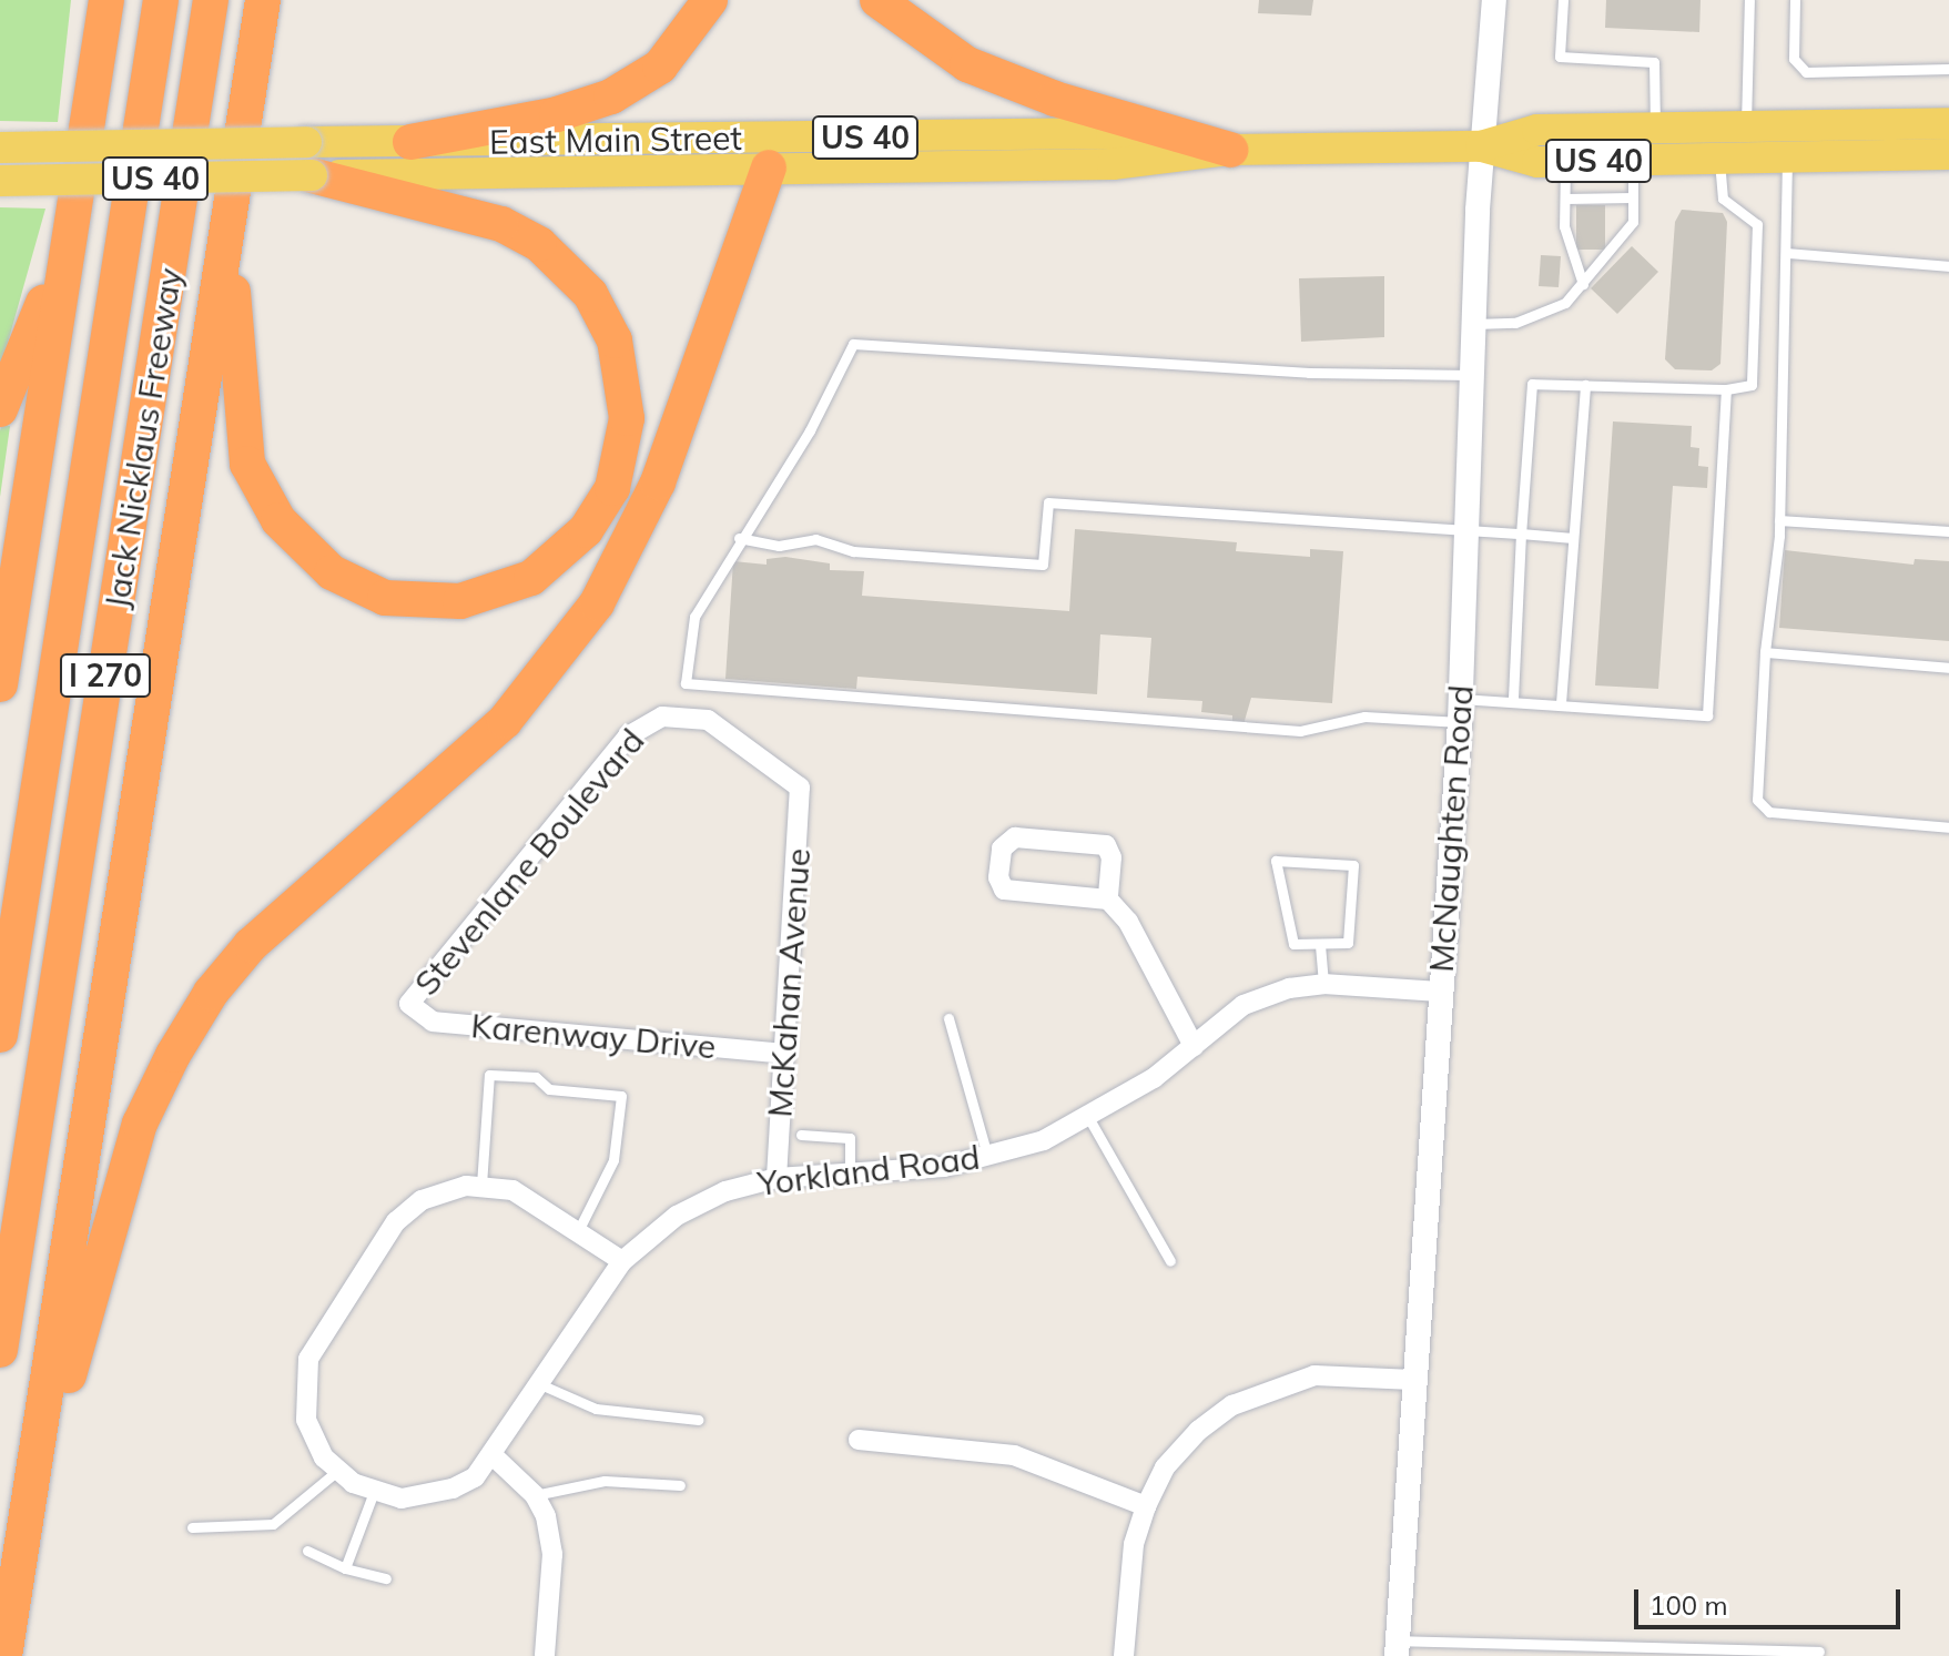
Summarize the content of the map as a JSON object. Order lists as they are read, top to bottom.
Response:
{
  "streets": {
    "highway": ["Jack Nicklaus Freeway", "I 270"],
    "main road": ["US 40", "East Main Street"],
    "street": [
      "McNaughten Road",
      "Stevenlane Boulevard",
      "McKahan Avenue",
      "Karenway Drive",
      "Yorkland Road"
    ]
  },
  "crossings": [
    ["East Main Street", "McNaughten Road"],
    ["McNaughten Road", "Yorkland Road"],
    ["Stevenlane Boulevard", "McKahan Avenue"],
    ["Stevenlane Boulevard", "Karenway Drive"],
    ["McKahan Avenue", "Karenway Drive"],
    ["McKahan Avenue", "Yorkland Road"]
  ],
  "scale_bar": "100 m"
}
